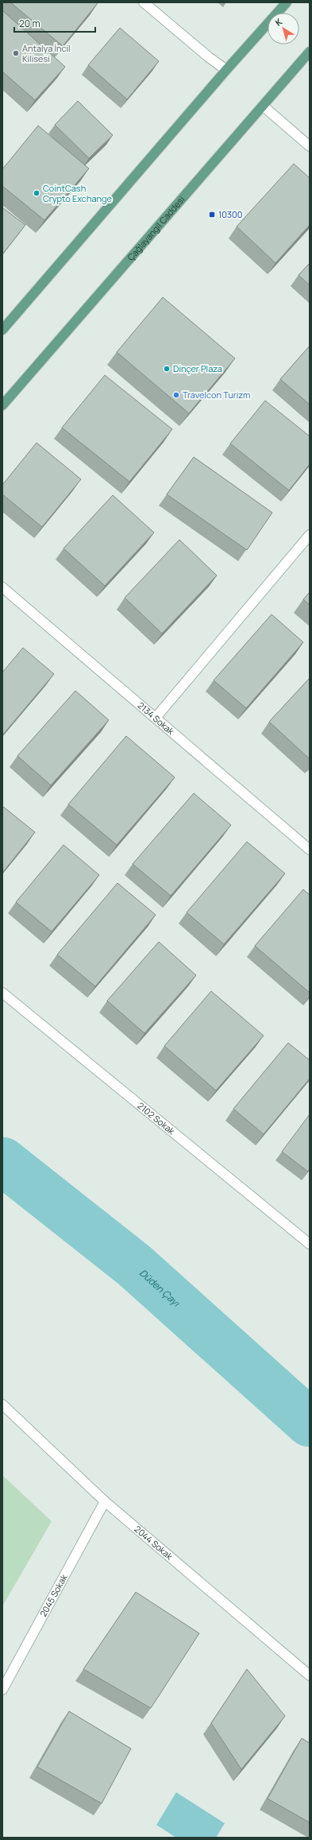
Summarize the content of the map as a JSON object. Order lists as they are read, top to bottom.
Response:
{
  "streets": {
    "main road": ["Çağlayangil Caddesi"],
    "street": [
      "2134 Sokak",
      "2102 Sokak",
      "2044 Sokak",
      "2045 Sokak"
    ]
  },
  "crossings": [
    ["2044 Sokak", "2045 Sokak"]
  ],
  "water": ["Düden Çayı"],
  "places": {
    "other": [
      "Antalya İncil Kilisesi",
      "CointCash Crypto Exchange",
      "Dinçer Plaza",
      "Travelcon Turizm"
    ],
    "transit": ["10300"]
  },
  "scale_bar": "20 m",
  "north": "top left"
}
